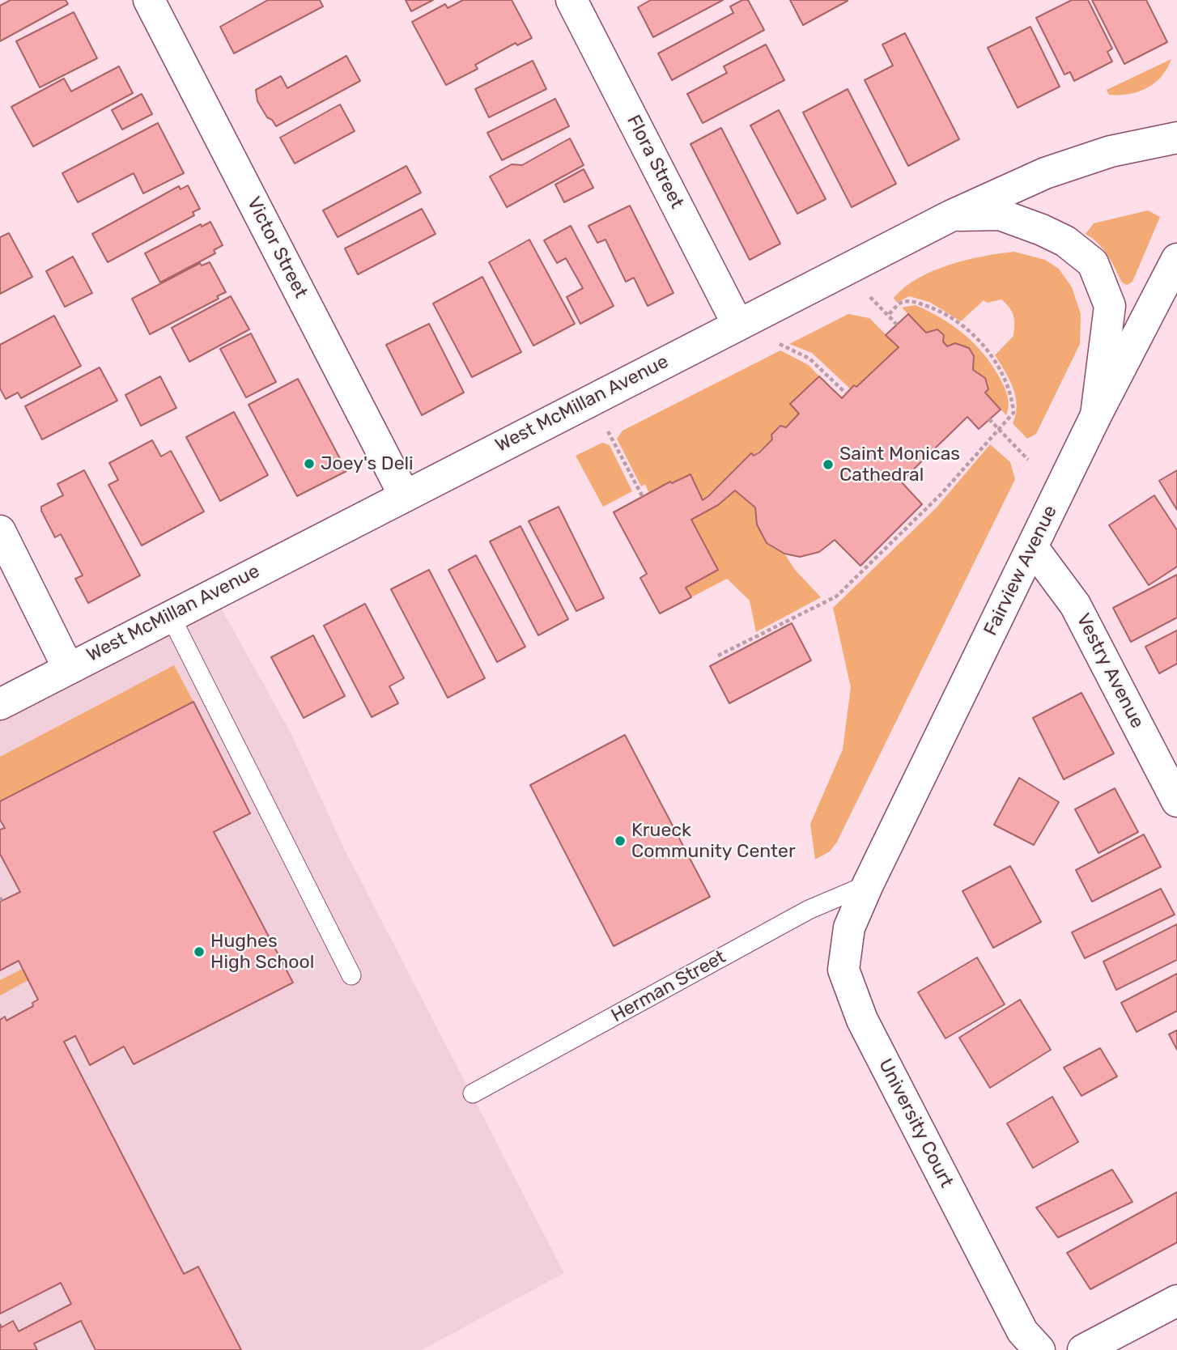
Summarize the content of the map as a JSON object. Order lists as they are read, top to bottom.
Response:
{
  "streets": {
    "street": [
      "Flora Street",
      "Victor Street",
      "West McMillan Avenue",
      "Fairview Avenue",
      "Vestry Avenue",
      "University Court"
    ],
    "lane": ["Herman Street"]
  },
  "crossings": [
    ["Flora Street", "West McMillan Avenue"],
    ["Victor Street", "West McMillan Avenue"],
    ["Fairview Avenue", "Vestry Avenue"],
    ["Fairview Avenue", "Herman Street"],
    ["Fairview Avenue", "University Court"],
    ["Herman Street", "University Court"]
  ],
  "places": [
    "Joey's Deli",
    "Saint Monicas Cathedral",
    "Krueck Community Center",
    "Hughes High School"
  ]
}
